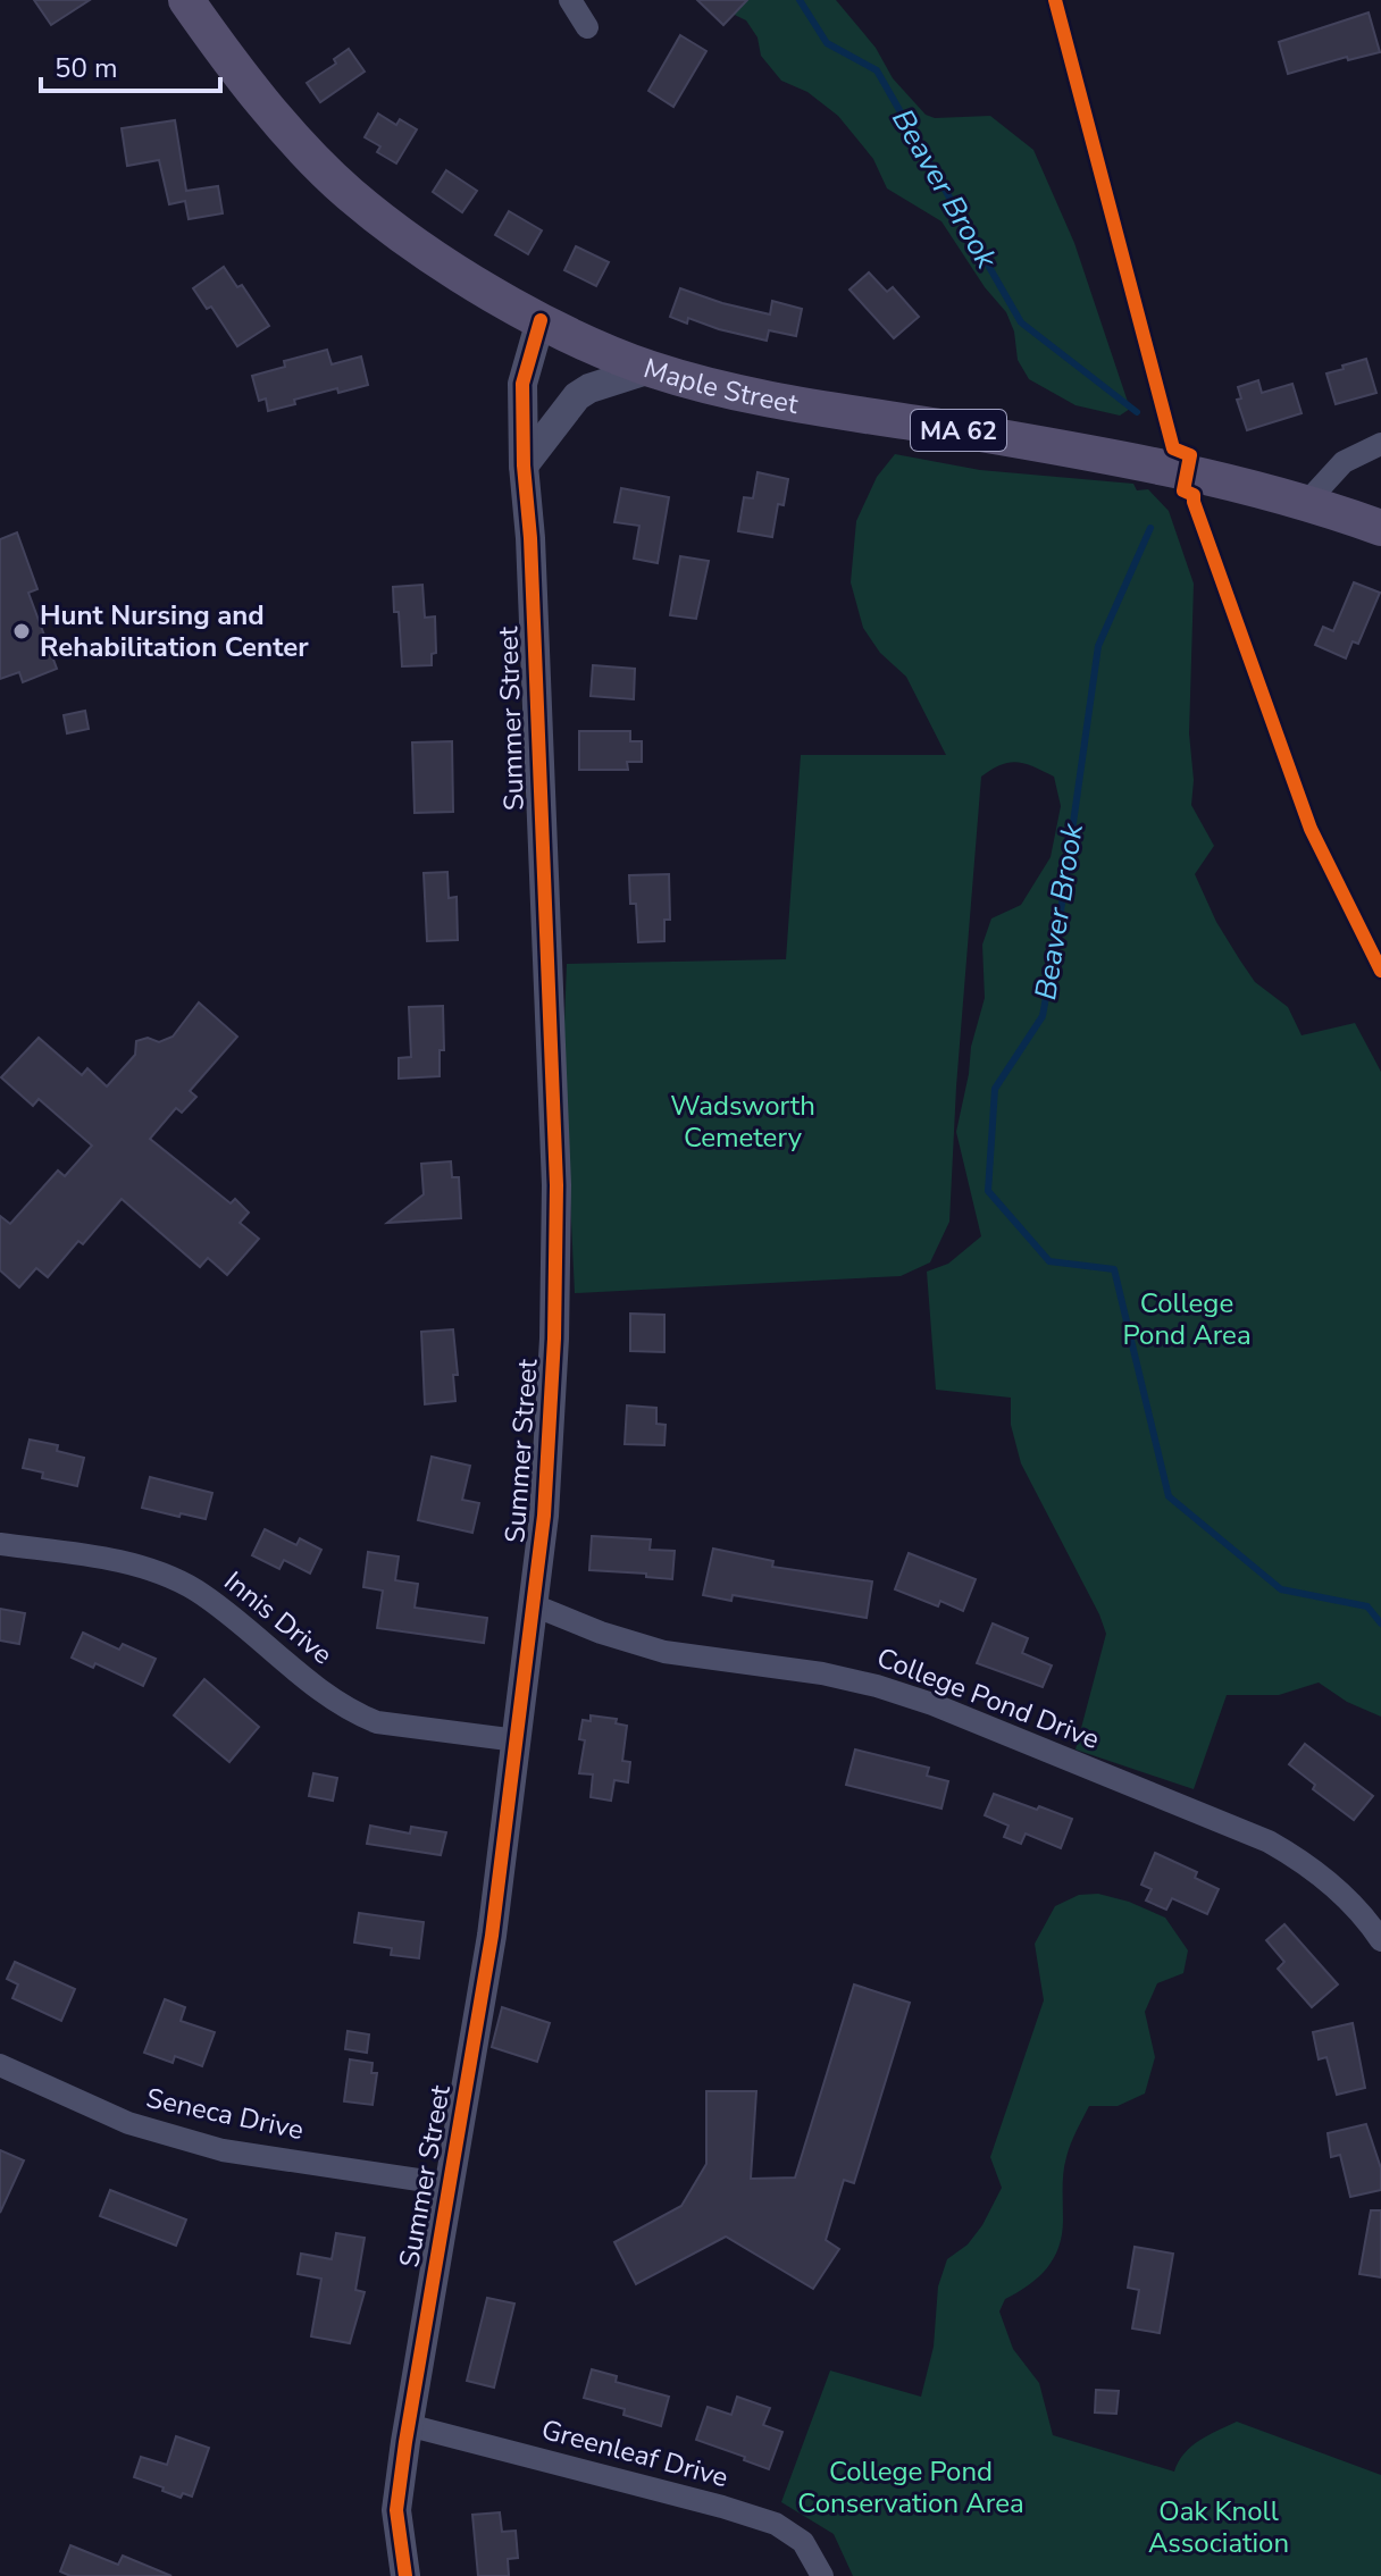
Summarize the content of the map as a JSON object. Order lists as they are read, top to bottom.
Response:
{
  "streets": {
    "main road": ["Maple Street", "MA 62"],
    "street": [
      "Summer Street",
      "Innis Drive",
      "College Pond Drive",
      "Seneca Drive",
      "Greenleaf Drive"
    ]
  },
  "crossings": [
    ["Maple Street", "Summer Street"],
    ["Summer Street", "Innis Drive"],
    ["Summer Street", "College Pond Drive"],
    ["Summer Street", "Seneca Drive"],
    ["Summer Street", "Greenleaf Drive"]
  ],
  "water": ["Beaver Brook"],
  "parks": [
    "Wadsworth Cemetery",
    "College Pond Area",
    "College Pond Conservation Area",
    "Oak Knoll Association"
  ],
  "places": ["Hunt Nursing and Rehabilitation Center"],
  "scale_bar": "50 m"
}
